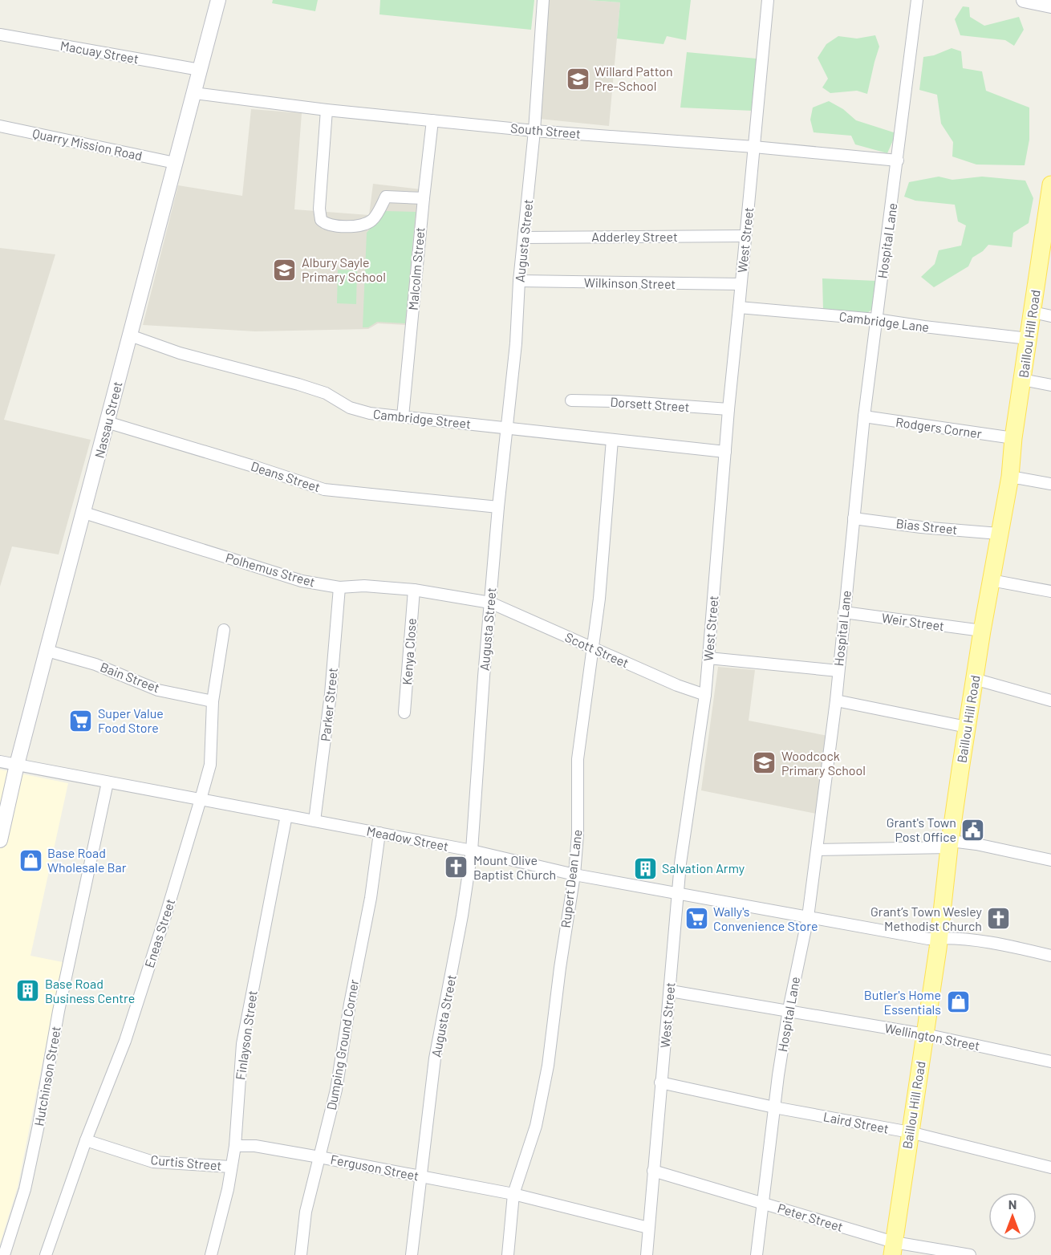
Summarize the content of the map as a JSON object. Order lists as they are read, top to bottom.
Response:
{
  "streets": {
    "main road": ["Baillou Hill Road", "Nassau Street"],
    "street": [
      "Macuay Street",
      "South Street",
      "Quarry Mission Road",
      "Adderley Street",
      "West Street",
      "Augusta Street",
      "Hospital Lane",
      "Malcolm Street",
      "Wilkinson Street",
      "Cambridge Lane",
      "Dorsett Street",
      "Cambridge Street",
      "Rodgers Corner",
      "Deans Street",
      "Bias Street",
      "Polhemus Street",
      "Weir Street",
      "Scott Street",
      "Kenya Close",
      "Bain Street",
      "Parker Street",
      "Meadow Street",
      "Rupert Dean Lane",
      "Eneas Street",
      "Finlayson Street",
      "Wellington Street",
      "Dumping Ground Corner",
      "Hutchinson Street",
      "Laird Street",
      "Curtis Street",
      "Ferguson Street",
      "Peter Street"
    ]
  },
  "crossings": [
    ["Macuay Street", "Nassau Street"],
    ["South Street", "West Street"],
    ["South Street", "Augusta Street"],
    ["South Street", "Hospital Lane"],
    ["South Street", "Malcolm Street"],
    ["South Street", "Nassau Street"],
    ["Quarry Mission Road", "Nassau Street"],
    ["Adderley Street", "West Street"],
    ["Adderley Street", "Augusta Street"],
    ["West Street", "Wilkinson Street"],
    ["West Street", "Cambridge Lane"],
    ["West Street", "Dorsett Street"],
    ["West Street", "Cambridge Street"],
    ["West Street", "Scott Street"],
    ["West Street", "Meadow Street"],
    ["West Street", "Wellington Street"],
    ["West Street", "Laird Street"],
    ["West Street", "Ferguson Street"],
    ["West Street", "Peter Street"],
    ["Augusta Street", "Wilkinson Street"],
    ["Augusta Street", "Cambridge Street"],
    ["Augusta Street", "Deans Street"],
    ["Augusta Street", "Polhemus Street"],
    ["Augusta Street", "Scott Street"],
    ["Augusta Street", "Meadow Street"],
    ["Augusta Street", "Ferguson Street"],
    ["Hospital Lane", "Cambridge Lane"],
    ["Hospital Lane", "Rodgers Corner"],
    ["Hospital Lane", "Bias Street"],
    ["Hospital Lane", "Weir Street"],
    ["Hospital Lane", "Meadow Street"],
    ["Hospital Lane", "Wellington Street"],
    ["Hospital Lane", "Laird Street"],
    ["Hospital Lane", "Peter Street"],
    ["Malcolm Street", "Cambridge Street"],
    ["Cambridge Lane", "Baillou Hill Road"],
    ["Baillou Hill Road", "Rodgers Corner"],
    ["Baillou Hill Road", "Bias Street"],
    ["Baillou Hill Road", "Weir Street"],
    ["Baillou Hill Road", "Meadow Street"],
    ["Baillou Hill Road", "Wellington Street"],
    ["Baillou Hill Road", "Laird Street"],
    ["Baillou Hill Road", "Peter Street"],
    ["Cambridge Street", "Nassau Street"],
    ["Cambridge Street", "Rupert Dean Lane"],
    ["Nassau Street", "Deans Street"],
    ["Nassau Street", "Polhemus Street"],
    ["Nassau Street", "Bain Street"],
    ["Nassau Street", "Meadow Street"],
    ["Polhemus Street", "Scott Street"],
    ["Polhemus Street", "Kenya Close"],
    ["Polhemus Street", "Parker Street"],
    ["Scott Street", "Rupert Dean Lane"],
    ["Bain Street", "Eneas Street"],
    ["Parker Street", "Meadow Street"],
    ["Meadow Street", "Rupert Dean Lane"],
    ["Meadow Street", "Eneas Street"],
    ["Meadow Street", "Finlayson Street"],
    ["Meadow Street", "Dumping Ground Corner"],
    ["Meadow Street", "Hutchinson Street"],
    ["Rupert Dean Lane", "Ferguson Street"],
    ["Eneas Street", "Curtis Street"],
    ["Finlayson Street", "Curtis Street"],
    ["Finlayson Street", "Ferguson Street"],
    ["Dumping Ground Corner", "Ferguson Street"]
  ],
  "places": {
    "school or university": ["Willard Patton Pre-School", "Albury Sayle Primary School", "Woodcock Primary School"],
    "supermarket": ["Super Value Food Store", "Wally's Convenience Store"],
    "public building": ["Grant's Town Post Office"],
    "shop": ["Base Road Wholesale Bar", "Butler's Home Essentials"],
    "church": ["Mount Olive Baptist Church", "Grant’s Town Wesley Methodist Church"],
    "building": ["Salvation Army", "Base Road Business Centre"]
  },
  "north": "top"
}
